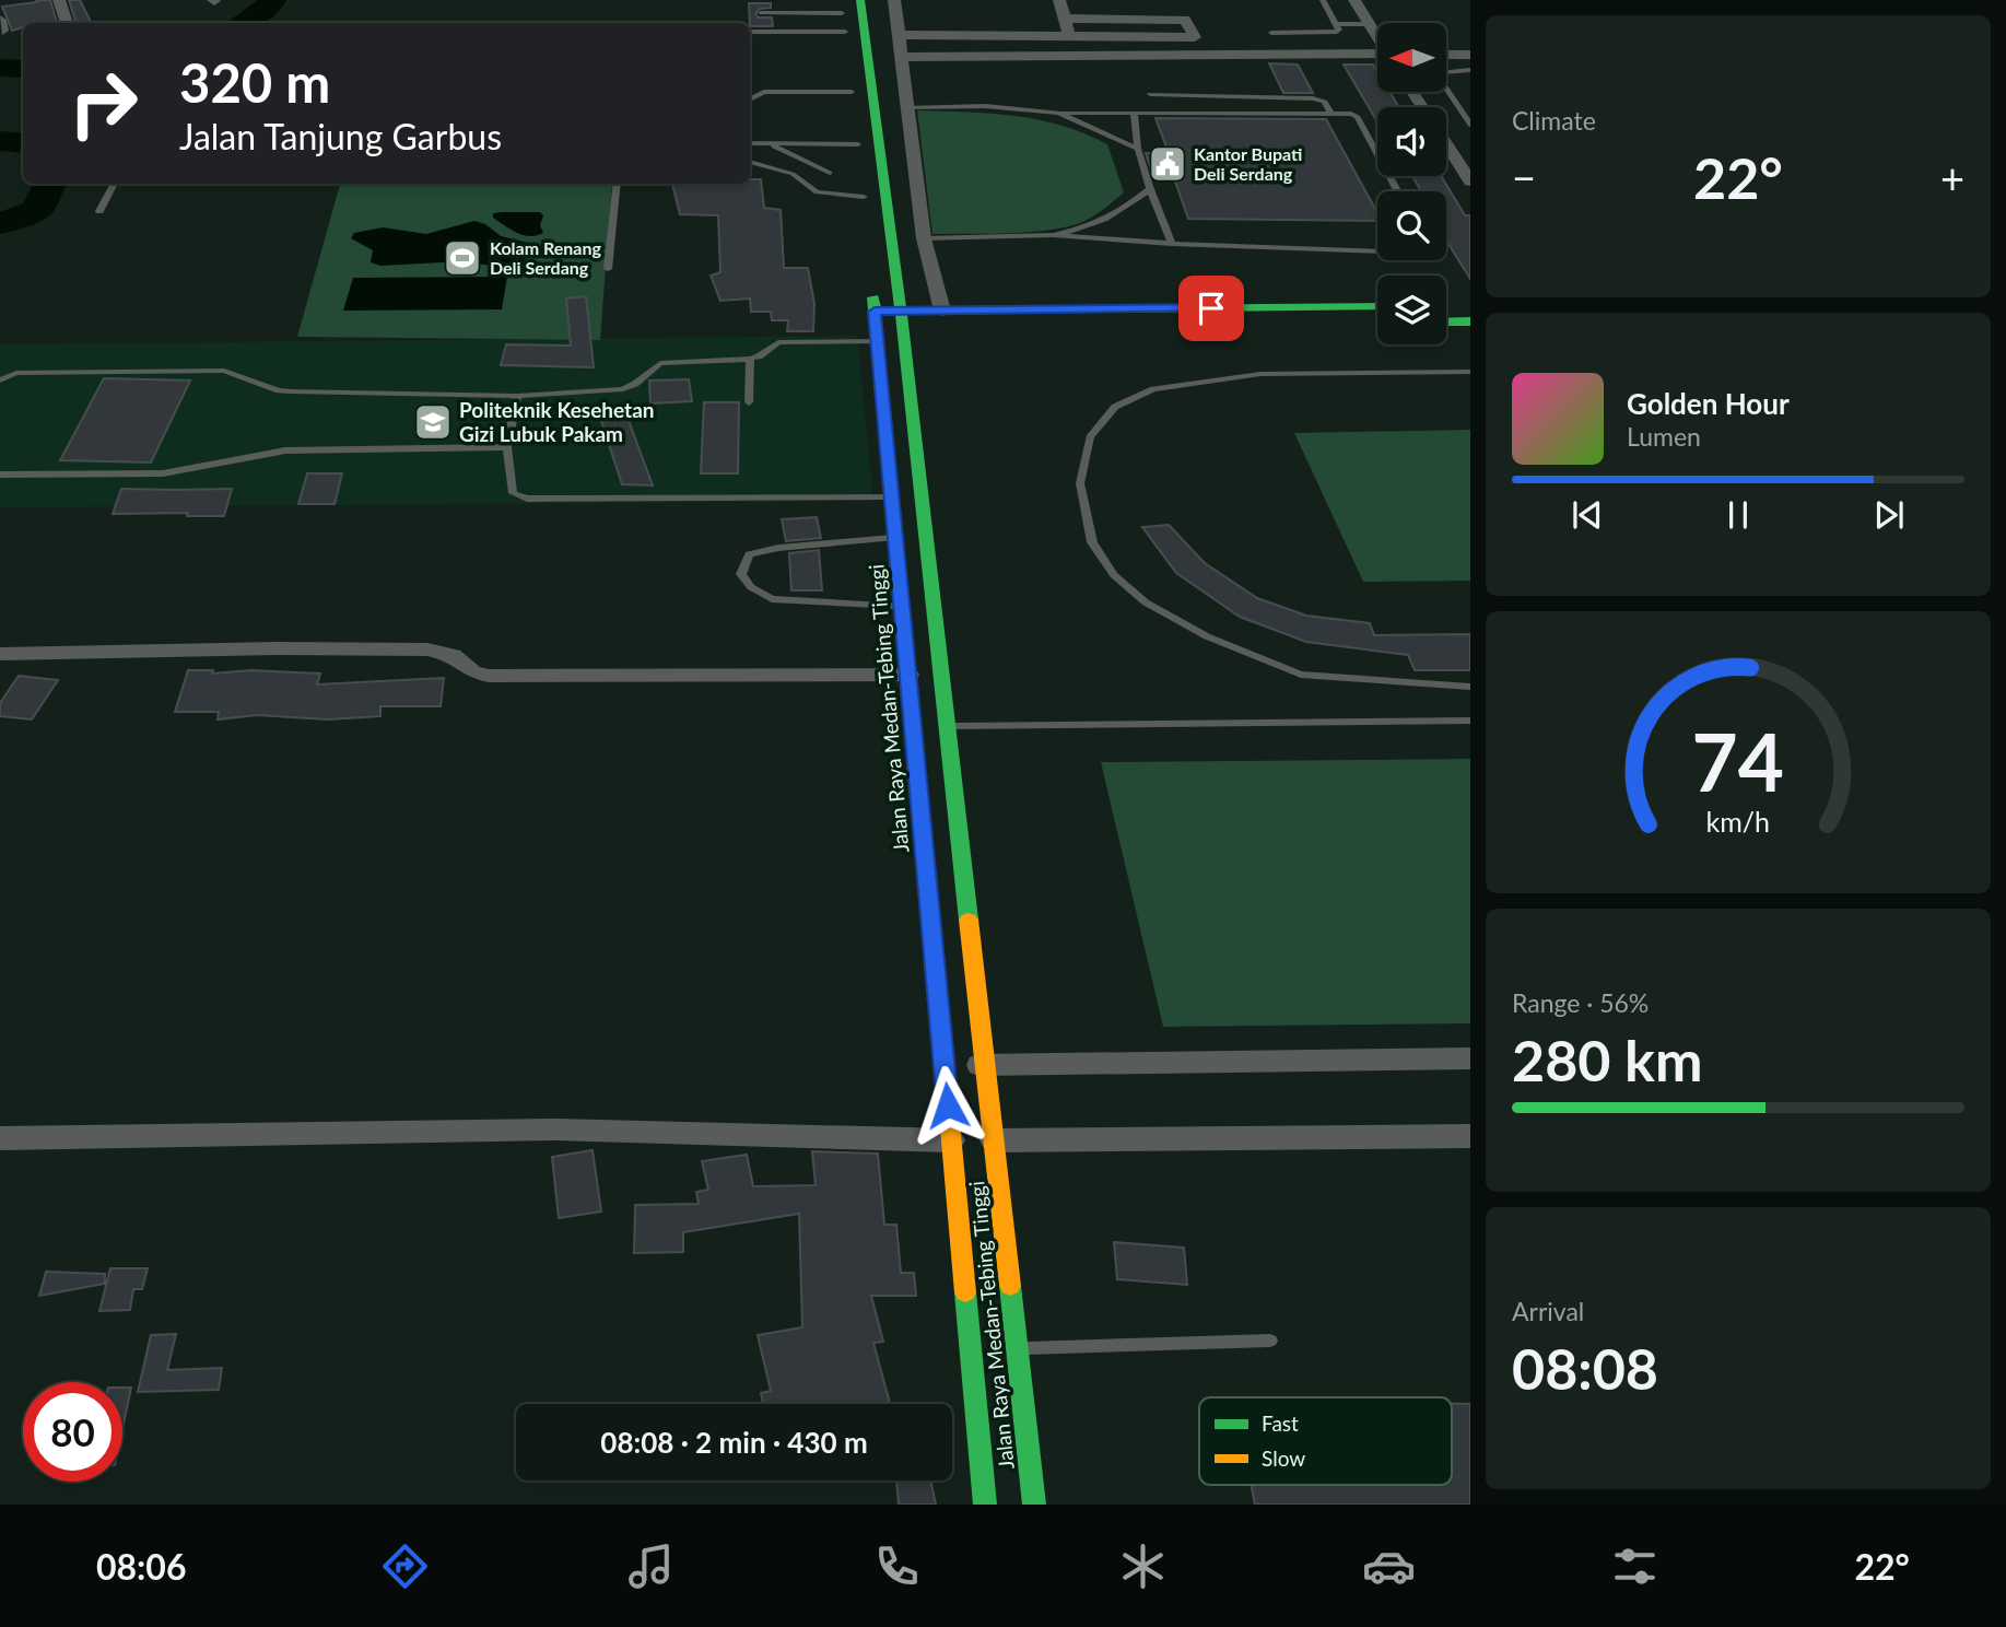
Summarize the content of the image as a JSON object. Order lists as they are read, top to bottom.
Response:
{
  "streets": {
    "main road": ["Jalan Raya Medan-Tebing Tinggi"]
  },
  "places": {
    "public building": ["Kantor Bupati Deli Serdang"],
    "sports": ["Kolam Renang Deli Serdang"],
    "school or university": ["Politeknik Kesehetan Gizi Lubuk Pakam"]
  },
  "legend": ["Fast", "Slow"],
  "north": "left",
  "page": {
    "tile": [
      "Climate",
      ["Range · 56%", "280 km"],
      ["Arrival", "08:08"]
    ],
    "turn": ["320 m", "Jalan Tanjung Garbus"],
    "heat": ["−", "22°", "+"],
    "song": ["Golden Hour", "Lumen"],
    "limit": "80",
    "trip": "08:08 · 2 min · 430 m",
    "tabs": ["08:06", "22°"],
    "gauge": ["74", "km/h"]
  }
}
